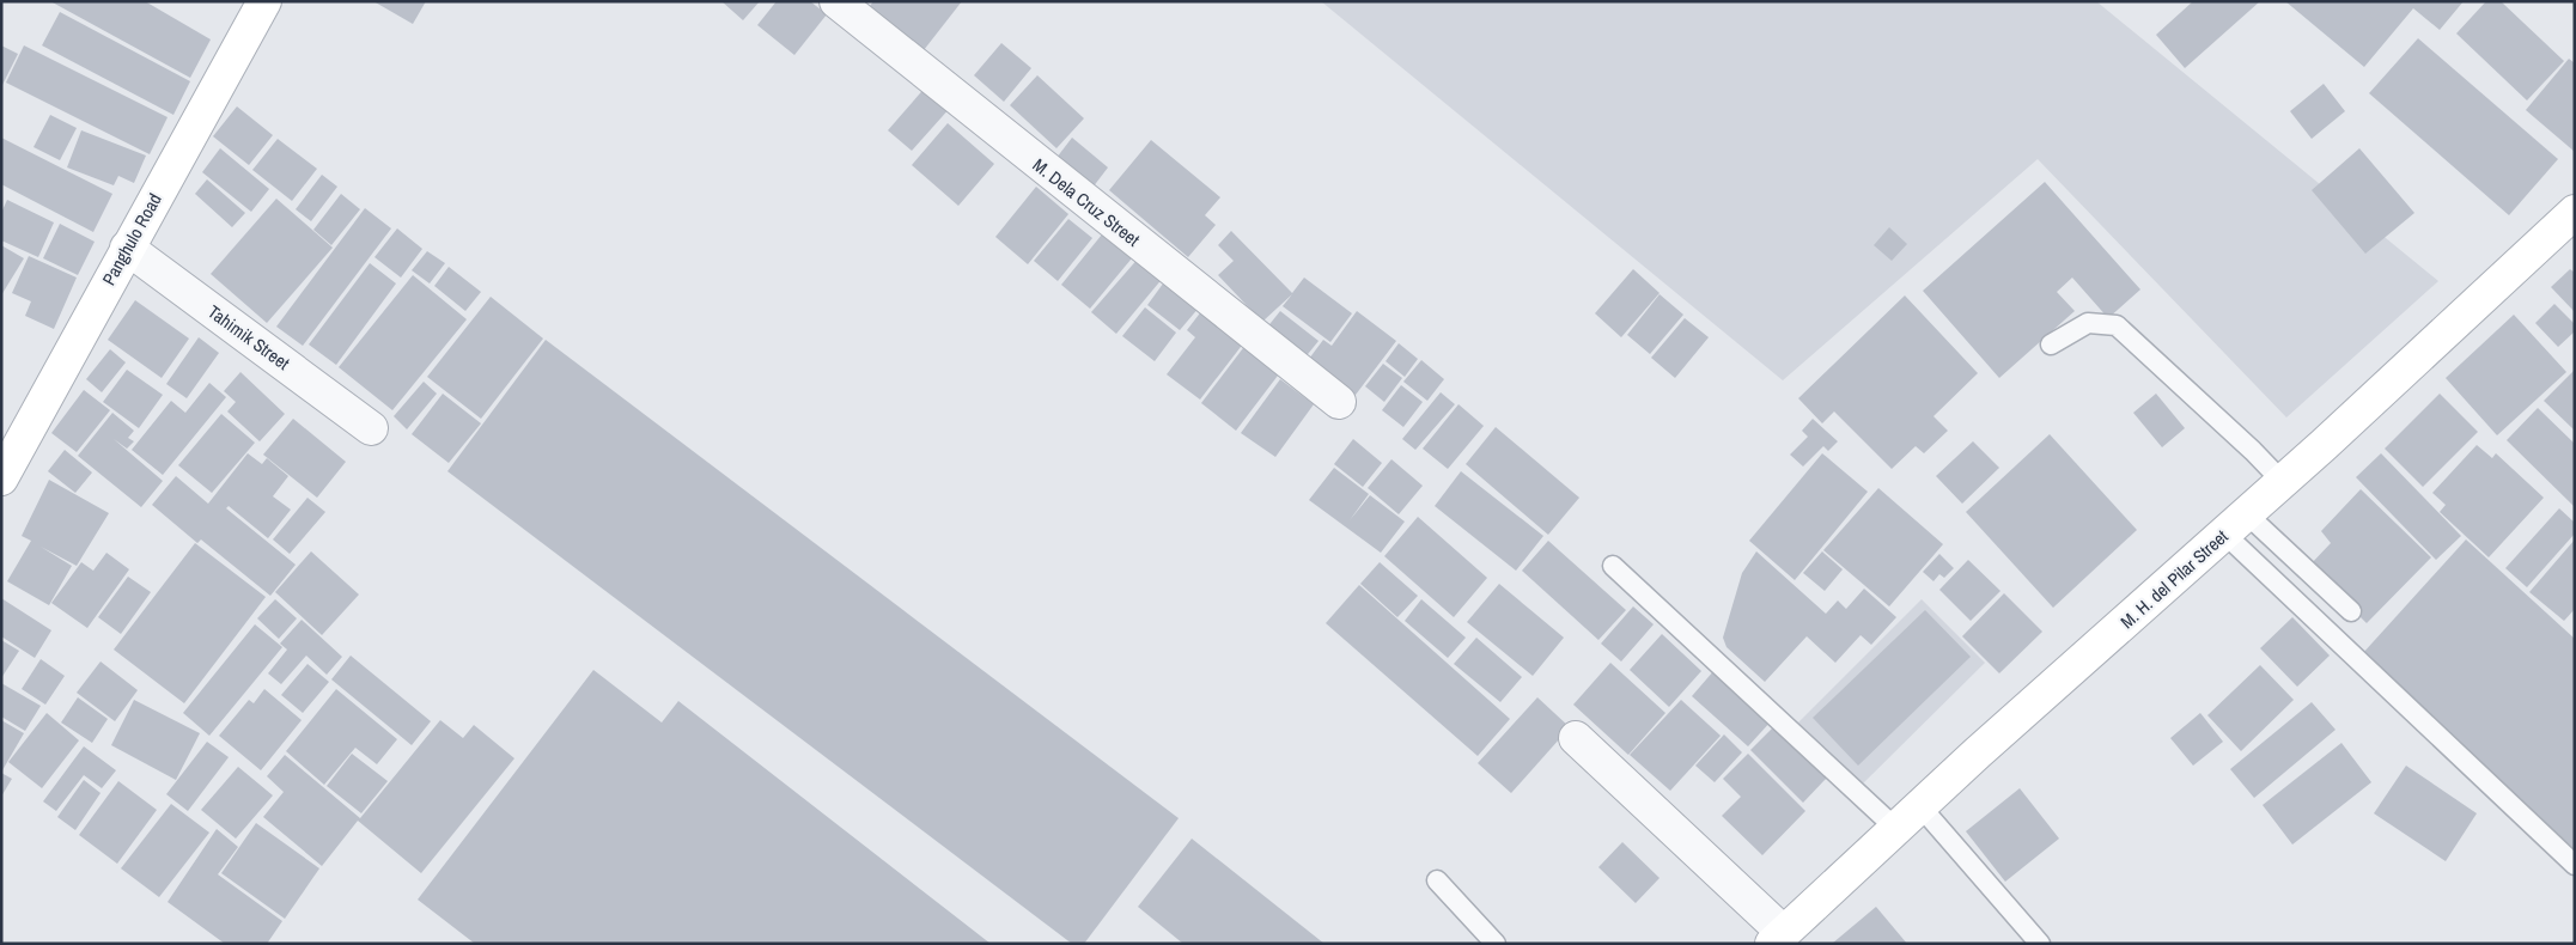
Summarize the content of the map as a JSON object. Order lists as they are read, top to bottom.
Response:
{
  "streets": {
    "main road": ["Panghulo Road", "M. H. del Pilar Street"],
    "street": ["M. Dela Cruz Street", "Tahimik Street"]
  },
  "crossings": [
    ["Panghulo Road", "Tahimik Street"]
  ]
}
